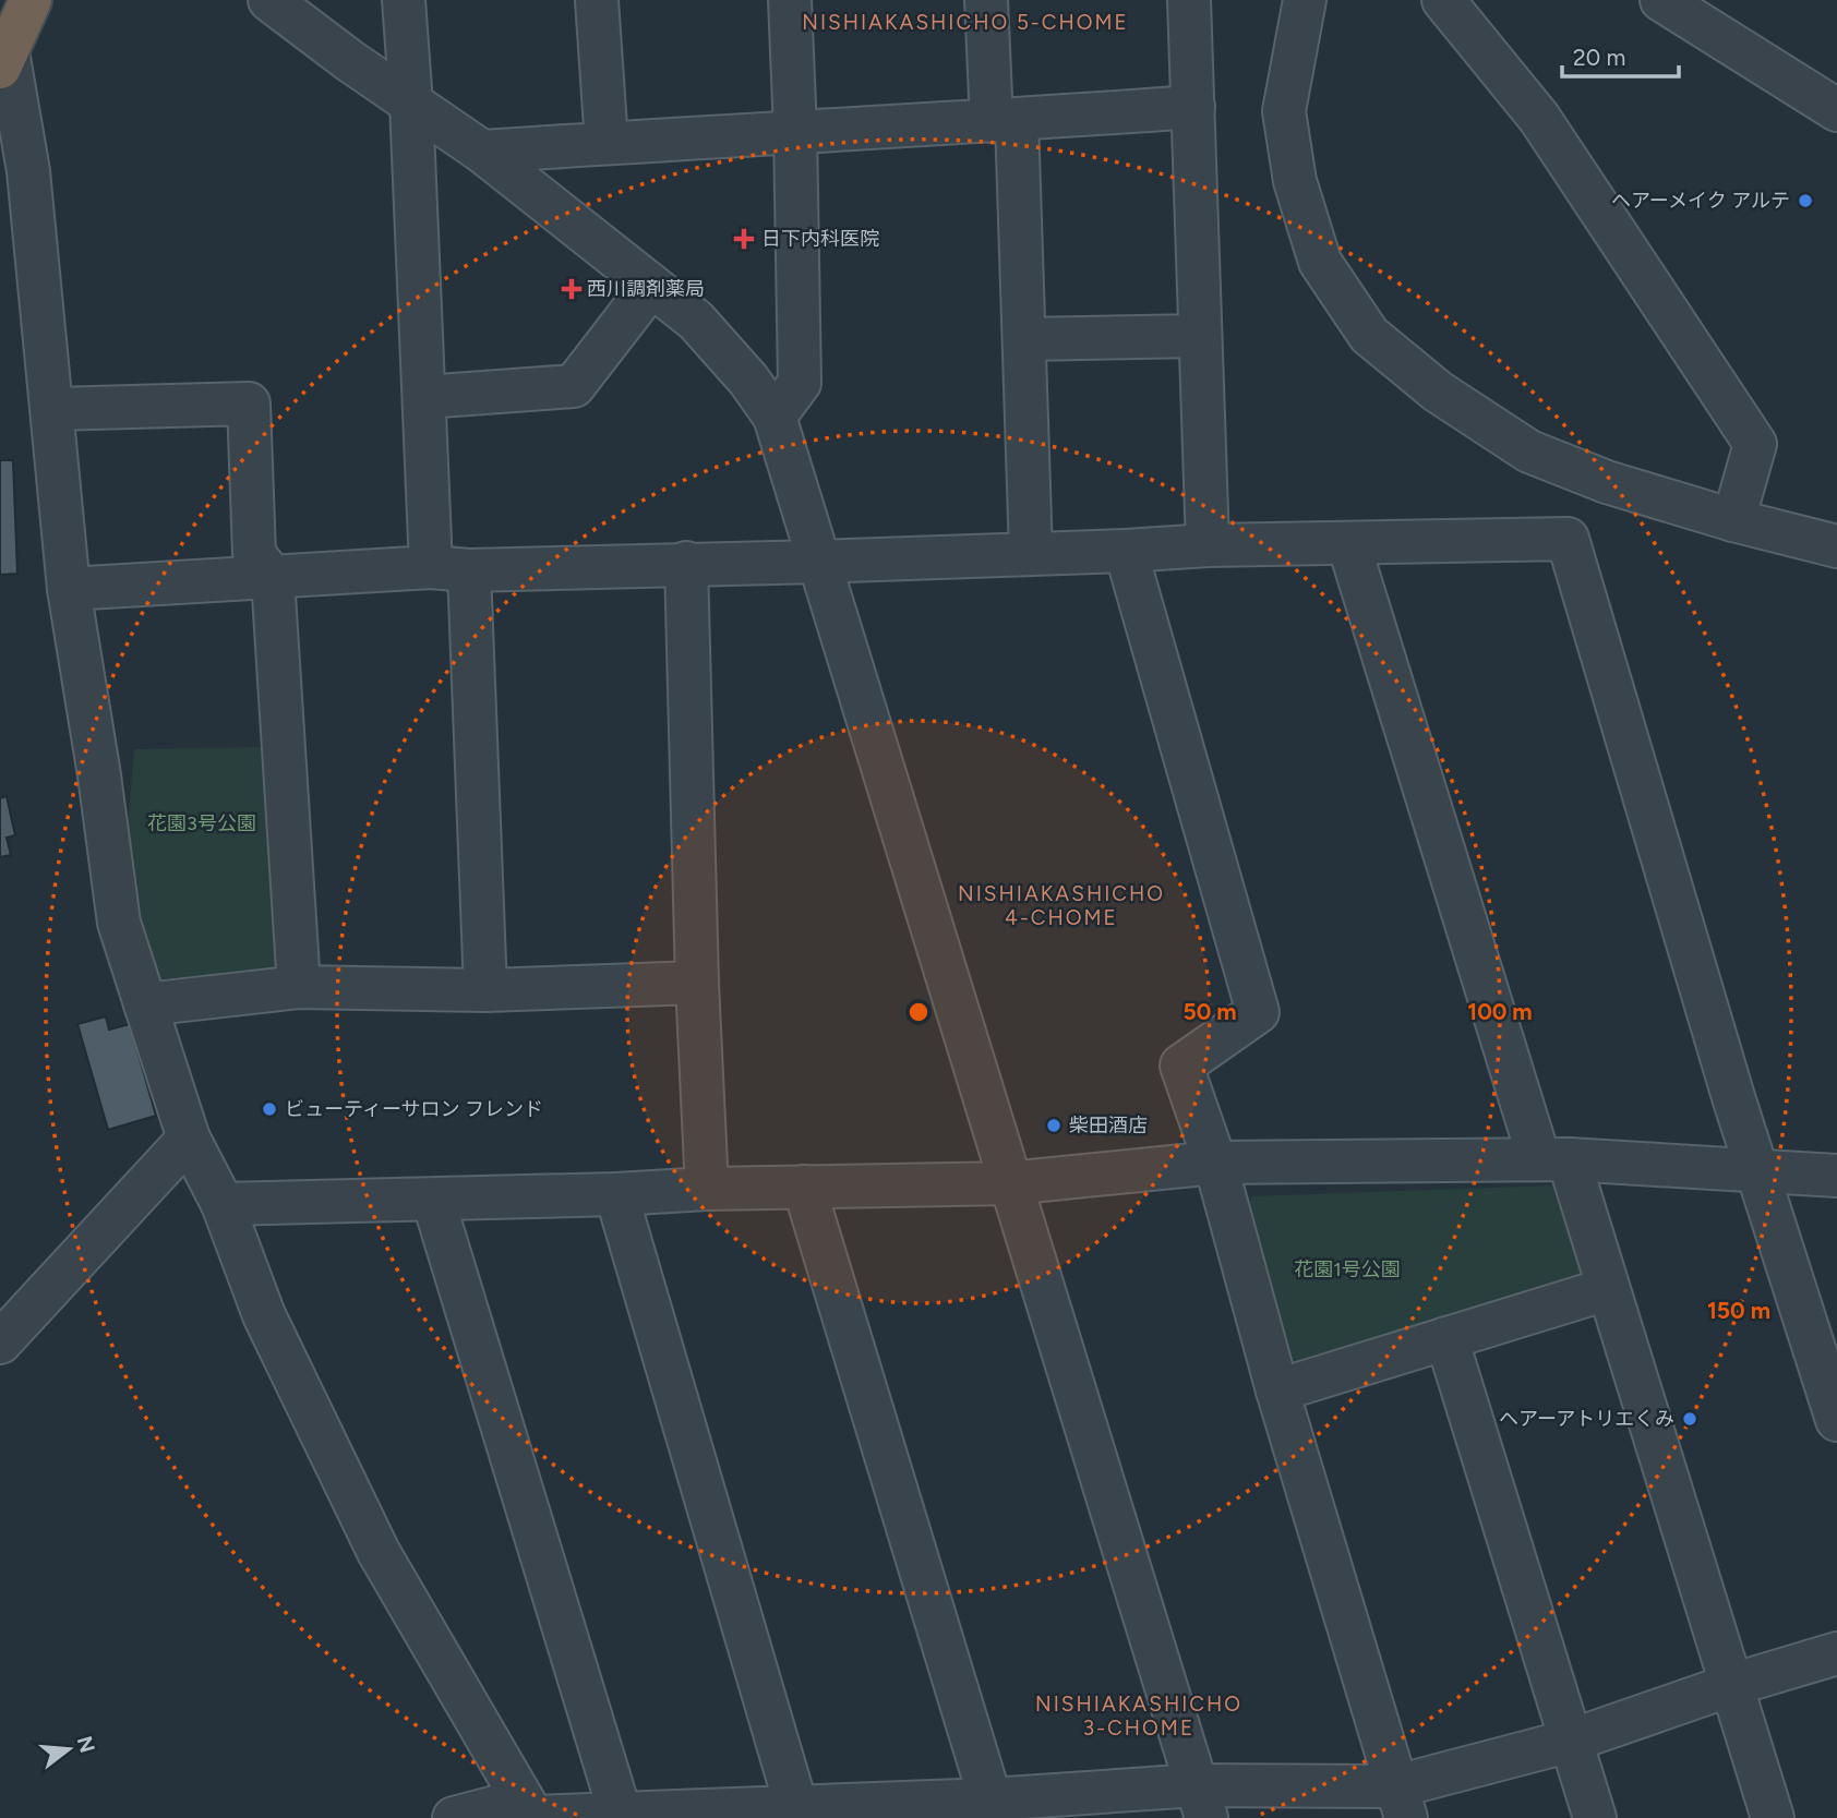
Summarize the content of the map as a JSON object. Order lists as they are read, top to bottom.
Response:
{
  "districts": ["NISHIAKASHICHO 5-CHOME", "NISHIAKASHICHO 4-CHOME", "NISHIAKASHICHO 3-CHOME"],
  "parks": ["花園3号公園", "花園1号公園"],
  "places": {
    "other": [
      "ヘアーメイク アルテ",
      "ビューティーサロン フレンド",
      "柴田酒店",
      "ヘアーアトリエくみ"
    ],
    "health": ["日下内科医院", "西川調剤薬局"]
  },
  "scale_bar": "20 m",
  "north": "right",
  "rings": ["50 m", "100 m", "150 m"]
}
